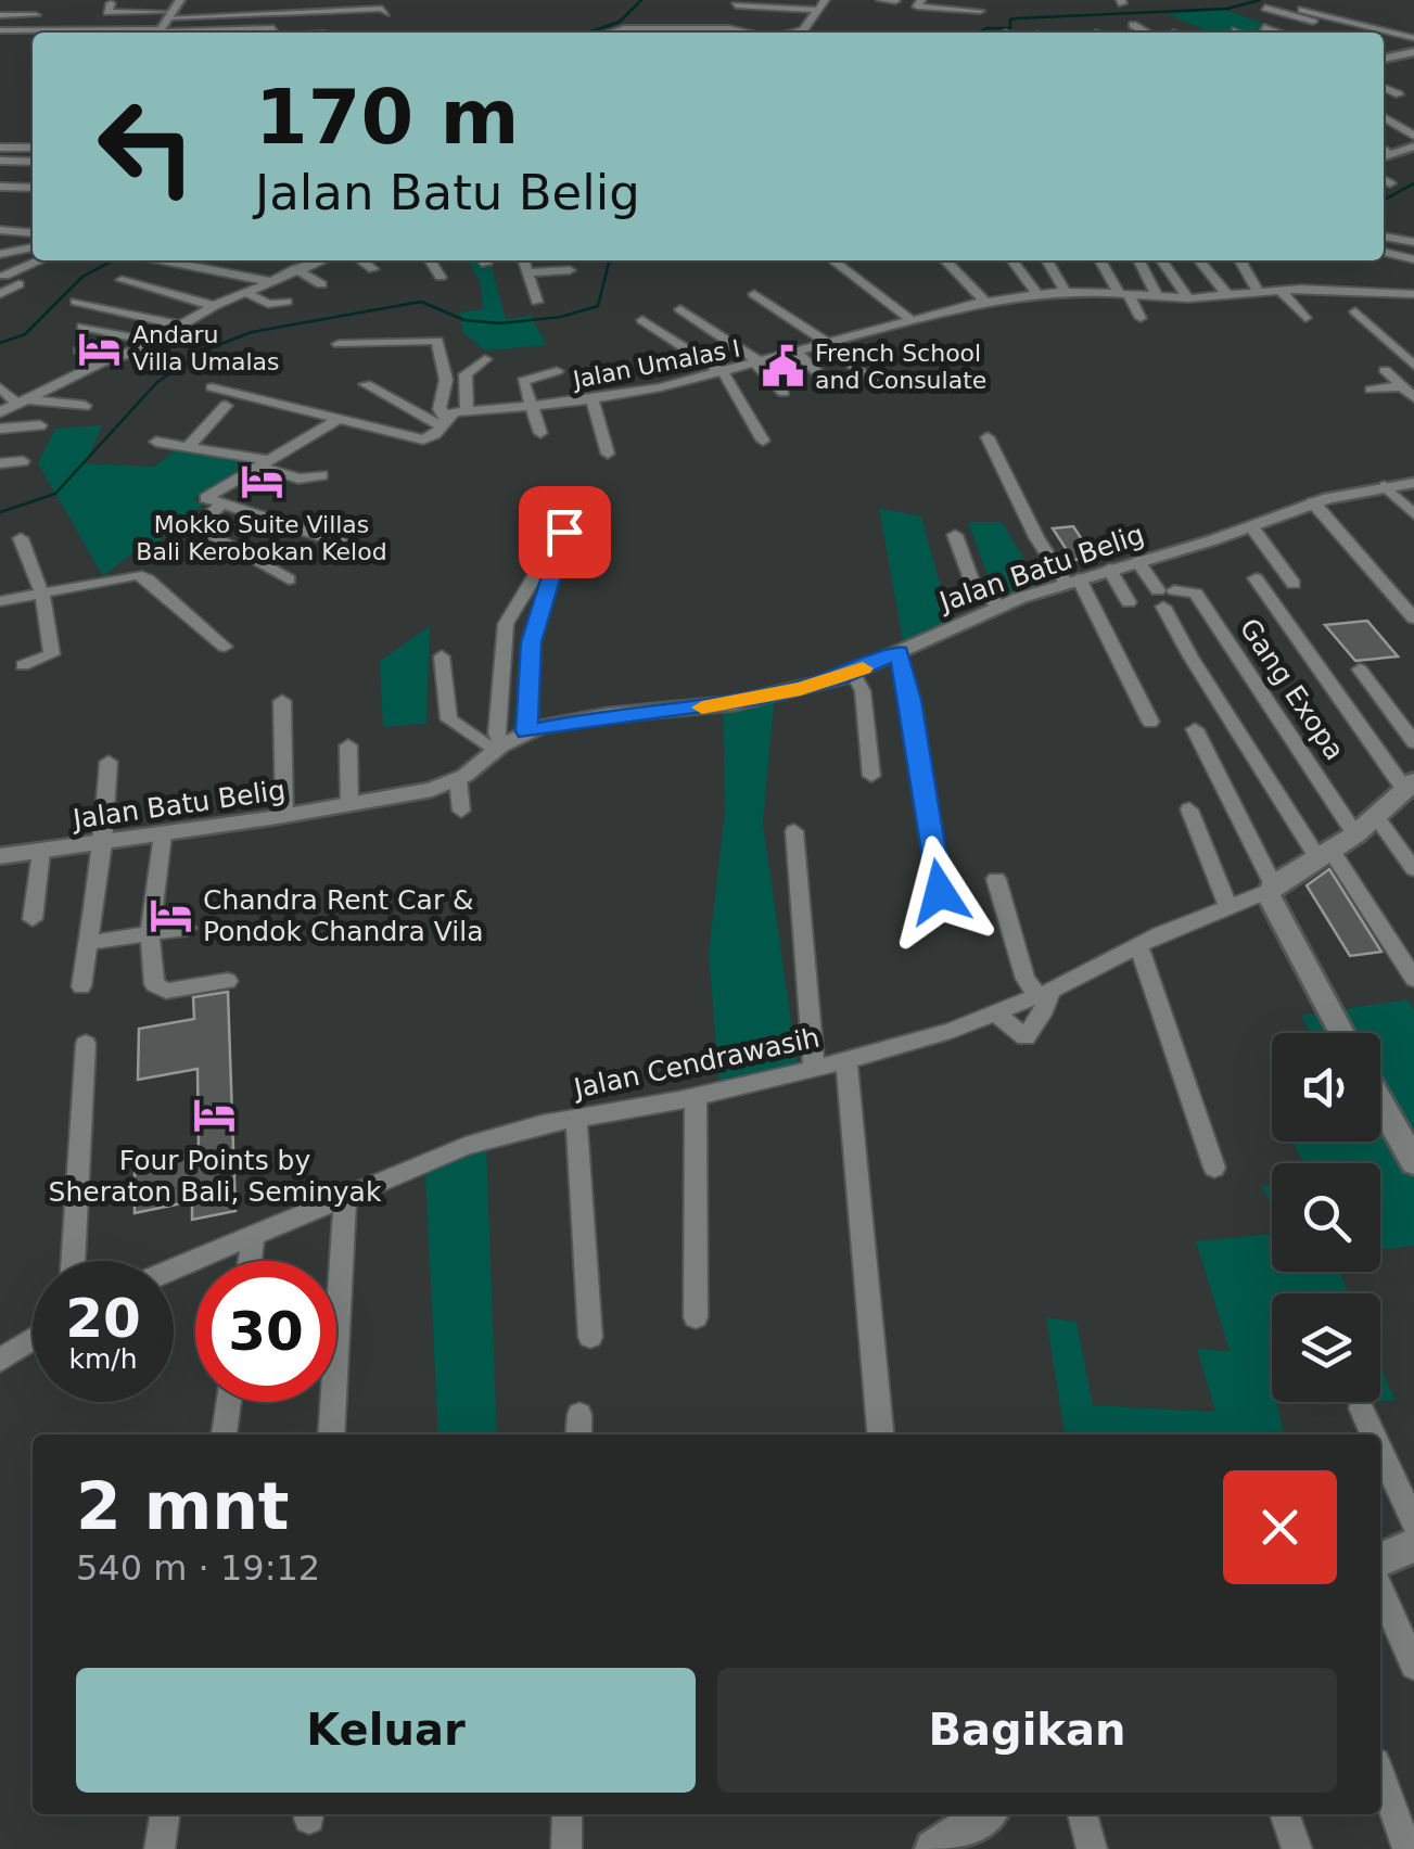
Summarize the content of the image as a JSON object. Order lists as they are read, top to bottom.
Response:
{
  "streets": {
    "street": [
      "Jalan Umalas I",
      "Jalan Batu Belig",
      "Gang Exopa",
      "Jalan Cendrawasih"
    ]
  },
  "places": {
    "hotel": [
      "Andaru Villa Umalas",
      "Mokko Suite Villas Bali Kerobokan Kelod",
      "Chandra Rent Car & Pondok Chandra Vila",
      "Four Points by Sheraton Bali, Seminyak"
    ],
    "public building": ["French School and Consulate"]
  },
  "page": {
    "turn": ["170 m", "Jalan Batu Belig"],
    "speed": "20 km/h",
    "limit": "30",
    "heading": ["2 mnt", "540 m · 19:12"],
    "buttons": ["Keluar", "Bagikan"]
  }
}
